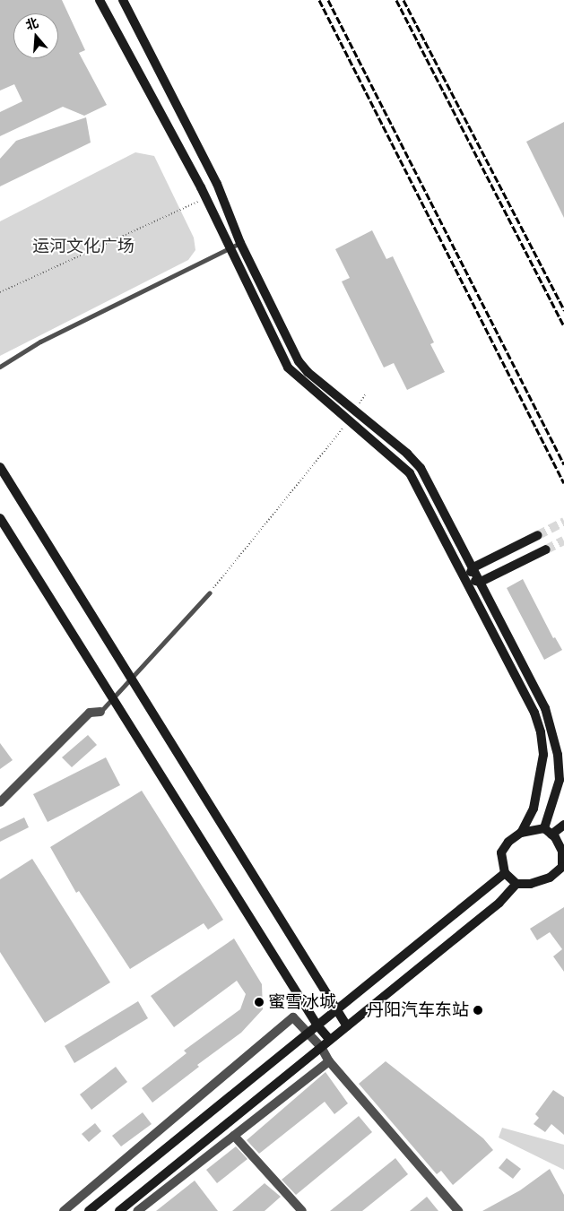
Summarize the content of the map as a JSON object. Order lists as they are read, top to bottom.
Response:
{
  "parks": ["运河文化广场"],
  "places": ["蜜雪冰城", "丹阳汽车东站"],
  "north": "top"
}
